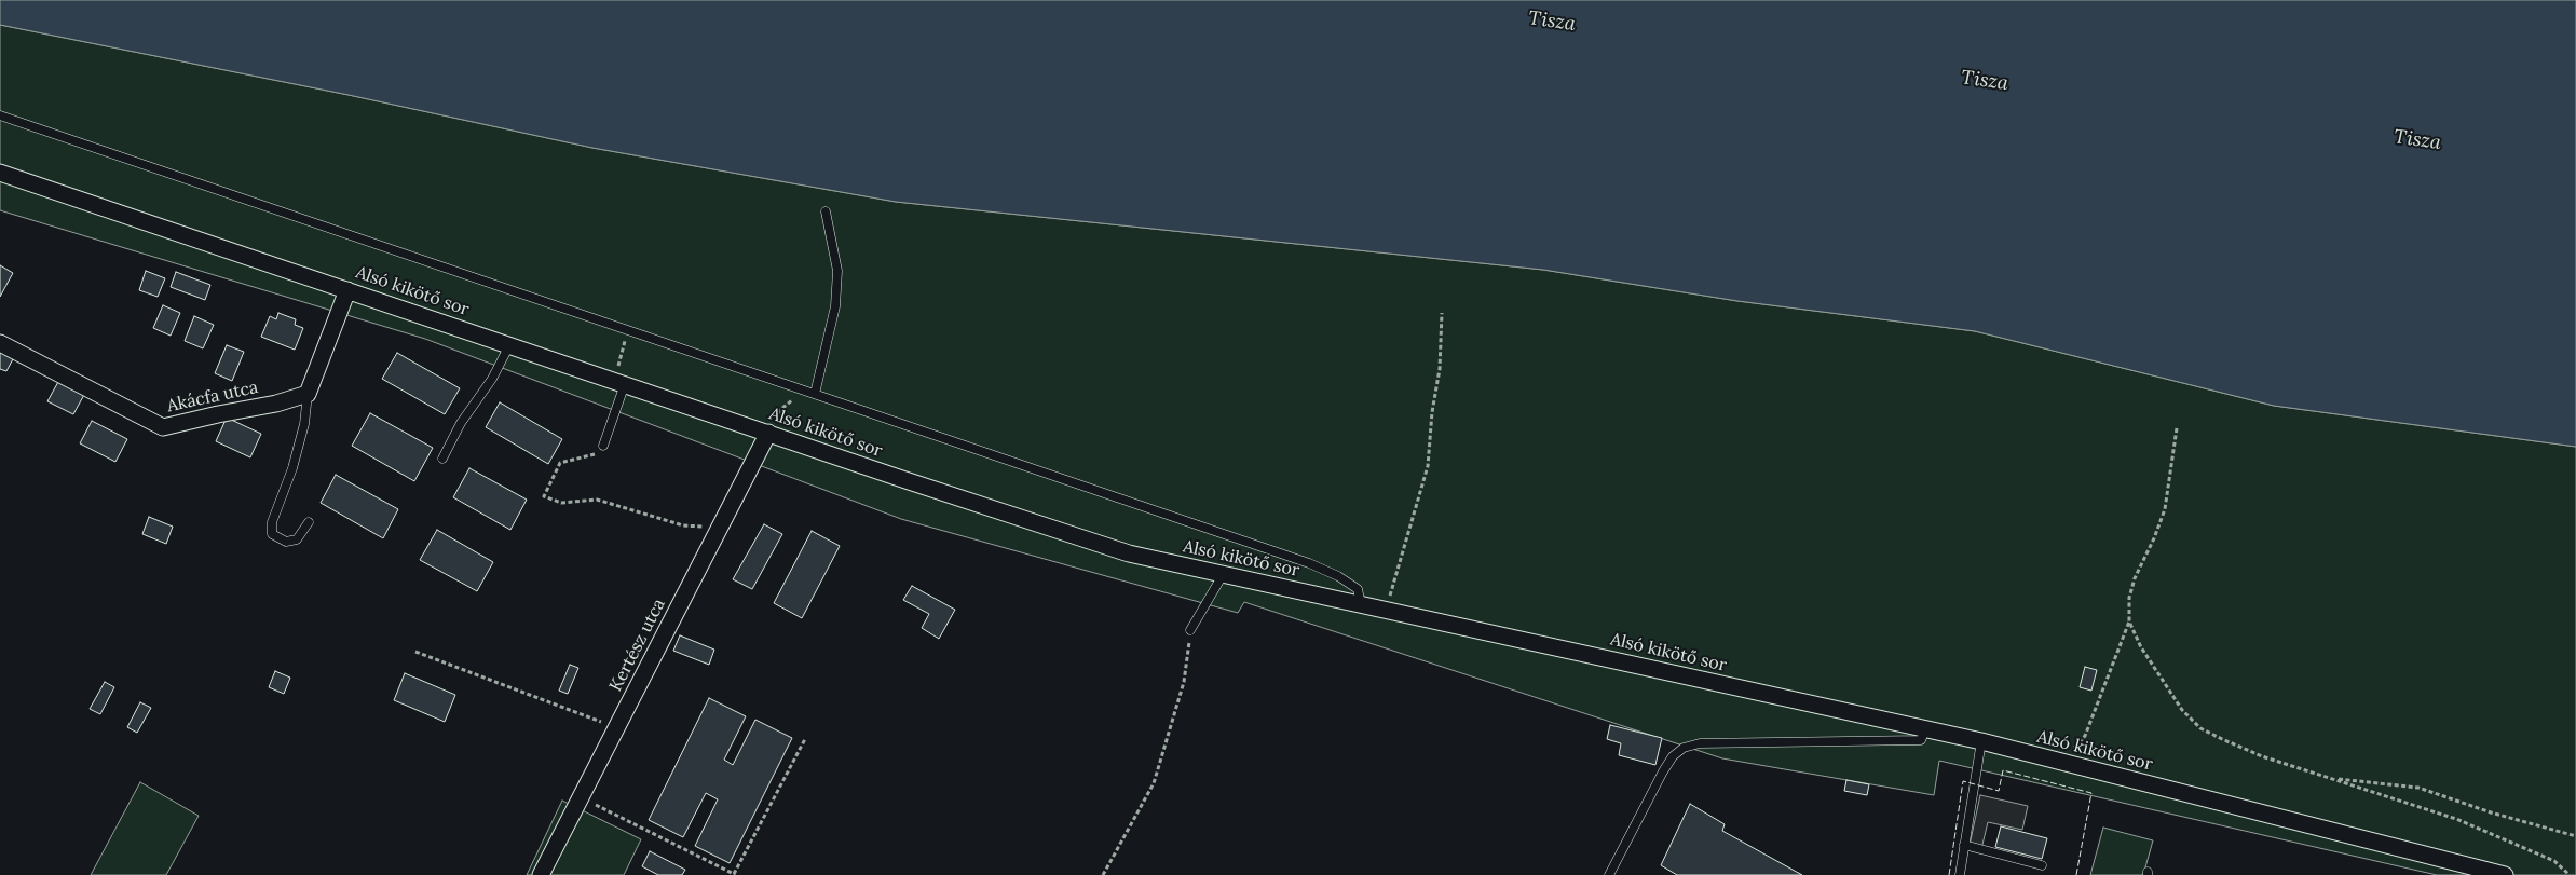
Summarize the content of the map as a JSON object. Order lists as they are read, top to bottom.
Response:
{
  "streets": {
    "street": ["Alsó kikötő sor", "Akácfa utca", "Kertész utca"]
  },
  "crossings": [
    ["Alsó kikötő sor", "Kertész utca"]
  ],
  "water": ["Tisza"]
}
